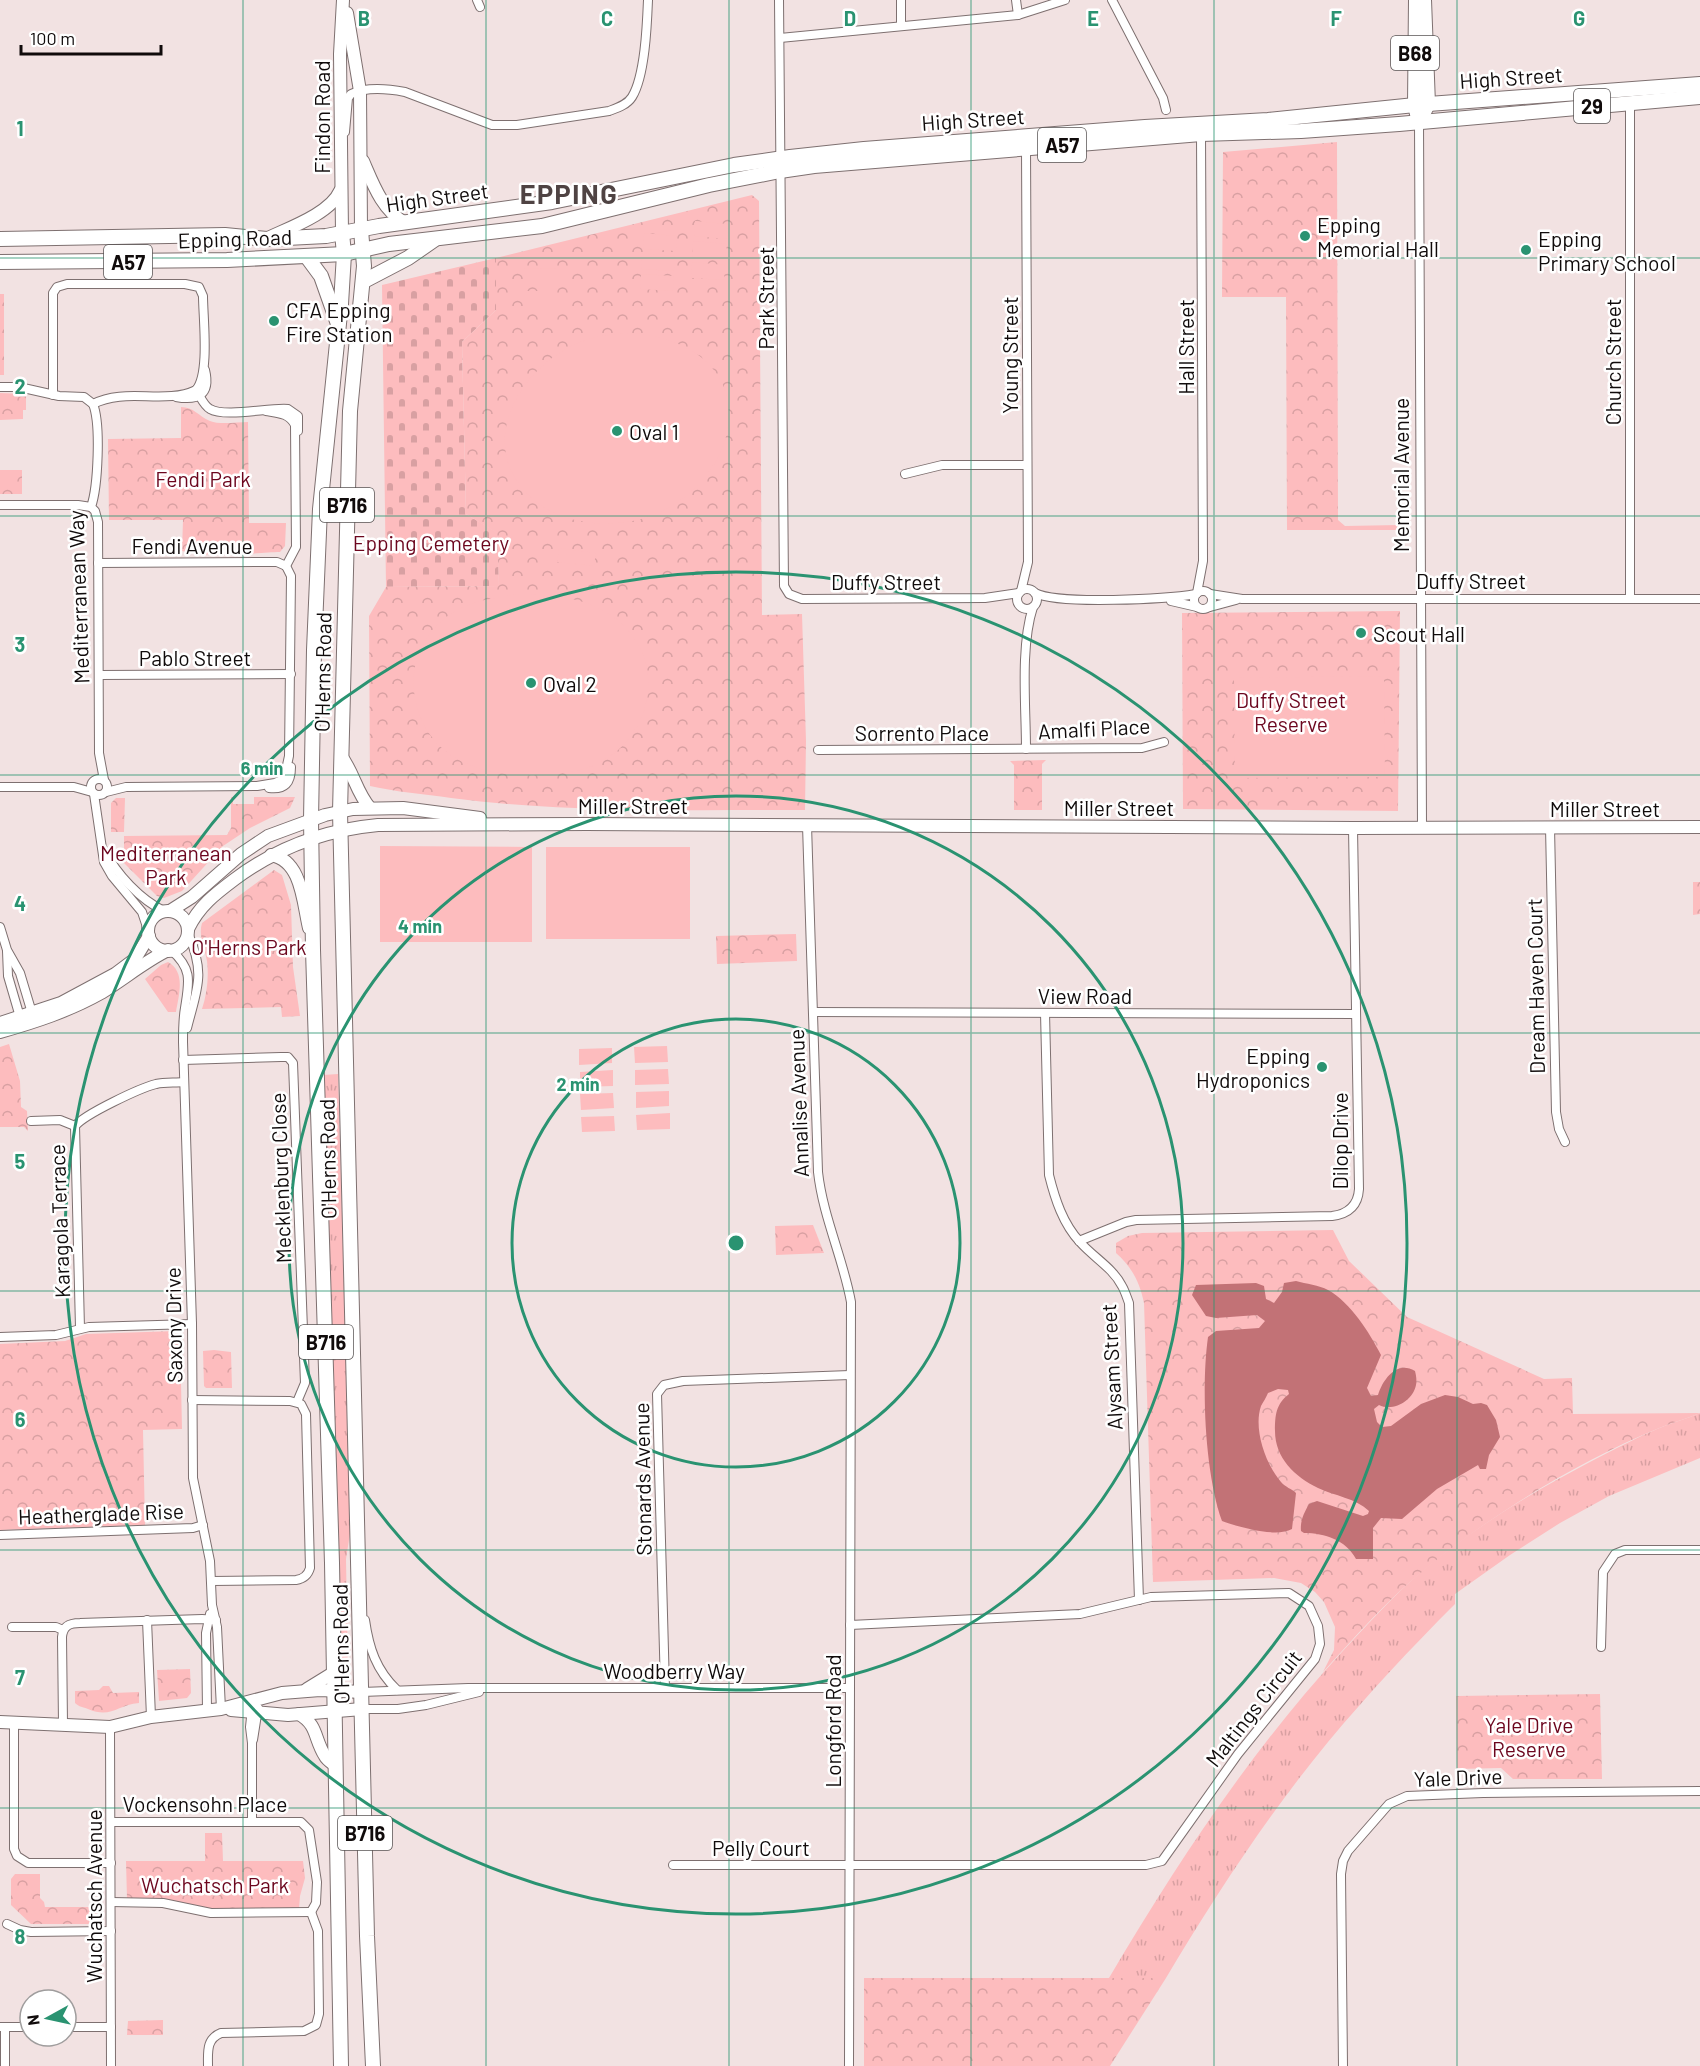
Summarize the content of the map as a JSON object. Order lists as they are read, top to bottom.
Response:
{
  "streets": {
    "main road": [
      "B68",
      "High Street",
      "29",
      "A57",
      "Epping Road",
      "Memorial Avenue",
      "B716",
      "O'Herns Road"
    ],
    "street": [
      "Findon Road",
      "Park Street",
      "Hall Street",
      "Young Street",
      "Church Street",
      "Fendi Avenue",
      "Duffy Street",
      "Mediterranean Way",
      "Pablo Street",
      "Amalfi Place",
      "Sorrento Place",
      "Miller Street",
      "Dream Haven Court",
      "View Road",
      "Annalise Avenue",
      "Dilop Drive",
      "Mecklenburg Close",
      "Karagola Terrace",
      "Saxony Drive",
      "Alysam Street",
      "Stonards Avenue",
      "Heatherglade Rise",
      "Woodberry Way",
      "Maltings Circuit",
      "Longford Road",
      "Yale Drive",
      "Vockensohn Place",
      "Pelly Court",
      "Wuchatsch Avenue"
    ]
  },
  "crossings": [
    ["High Street", "Findon Road"],
    ["High Street", "Epping Road"],
    ["High Street", "Park Street"],
    ["High Street", "Hall Street"],
    ["High Street", "Young Street"],
    ["High Street", "Church Street"],
    ["High Street", "Memorial Avenue"],
    ["High Street", "O'Herns Road"],
    ["Findon Road", "Epping Road"],
    ["Findon Road", "O'Herns Road"],
    ["Epping Road", "O'Herns Road"],
    ["Park Street", "Duffy Street"],
    ["Hall Street", "Duffy Street"],
    ["Young Street", "Duffy Street"],
    ["Church Street", "Duffy Street"],
    ["Memorial Avenue", "Duffy Street"],
    ["Memorial Avenue", "Miller Street"],
    ["Fendi Avenue", "Mediterranean Way"],
    ["Mediterranean Way", "Pablo Street"],
    ["O'Herns Road", "Miller Street"],
    ["O'Herns Road", "Woodberry Way"],
    ["Amalfi Place", "Sorrento Place"],
    ["Miller Street", "Dream Haven Court"],
    ["Miller Street", "Annalise Avenue"],
    ["Miller Street", "Dilop Drive"],
    ["Miller Street", "Saxony Drive"],
    ["View Road", "Annalise Avenue"],
    ["View Road", "Dilop Drive"],
    ["View Road", "Alysam Street"],
    ["Annalise Avenue", "Stonards Avenue"],
    ["Annalise Avenue", "Longford Road"],
    ["Dilop Drive", "Alysam Street"],
    ["Mecklenburg Close", "Saxony Drive"],
    ["Karagola Terrace", "Saxony Drive"],
    ["Saxony Drive", "Heatherglade Rise"],
    ["Alysam Street", "Maltings Circuit"],
    ["Stonards Avenue", "Woodberry Way"],
    ["Stonards Avenue", "Longford Road"],
    ["Woodberry Way", "Longford Road"],
    ["Maltings Circuit", "Longford Road"],
    ["Maltings Circuit", "Pelly Court"],
    ["Longford Road", "Pelly Court"],
    ["Vockensohn Place", "Wuchatsch Avenue"]
  ],
  "districts": ["EPPING"],
  "parks": [
    "Fendi Park",
    "Epping Cemetery",
    "Duffy Street Reserve",
    "Mediterranean Park",
    "O'Herns Park",
    "Yale Drive Reserve",
    "Wuchatsch Park"
  ],
  "places": [
    "Epping Memorial Hall",
    "Epping Primary School",
    "CFA Epping Fire Station",
    "Oval 1",
    "Scout Hall",
    "Oval 2",
    "Epping Hydroponics"
  ],
  "scale_bar": "100 m",
  "north": "left",
  "grid": {
    "columns": [
      "B",
      "C",
      "D",
      "E",
      "F",
      "G"
    ],
    "rows": [
      "1",
      "2",
      "3",
      "4",
      "5",
      "6",
      "7",
      "8"
    ]
  },
  "rings": ["6 min", "4 min", "2 min"]
}
